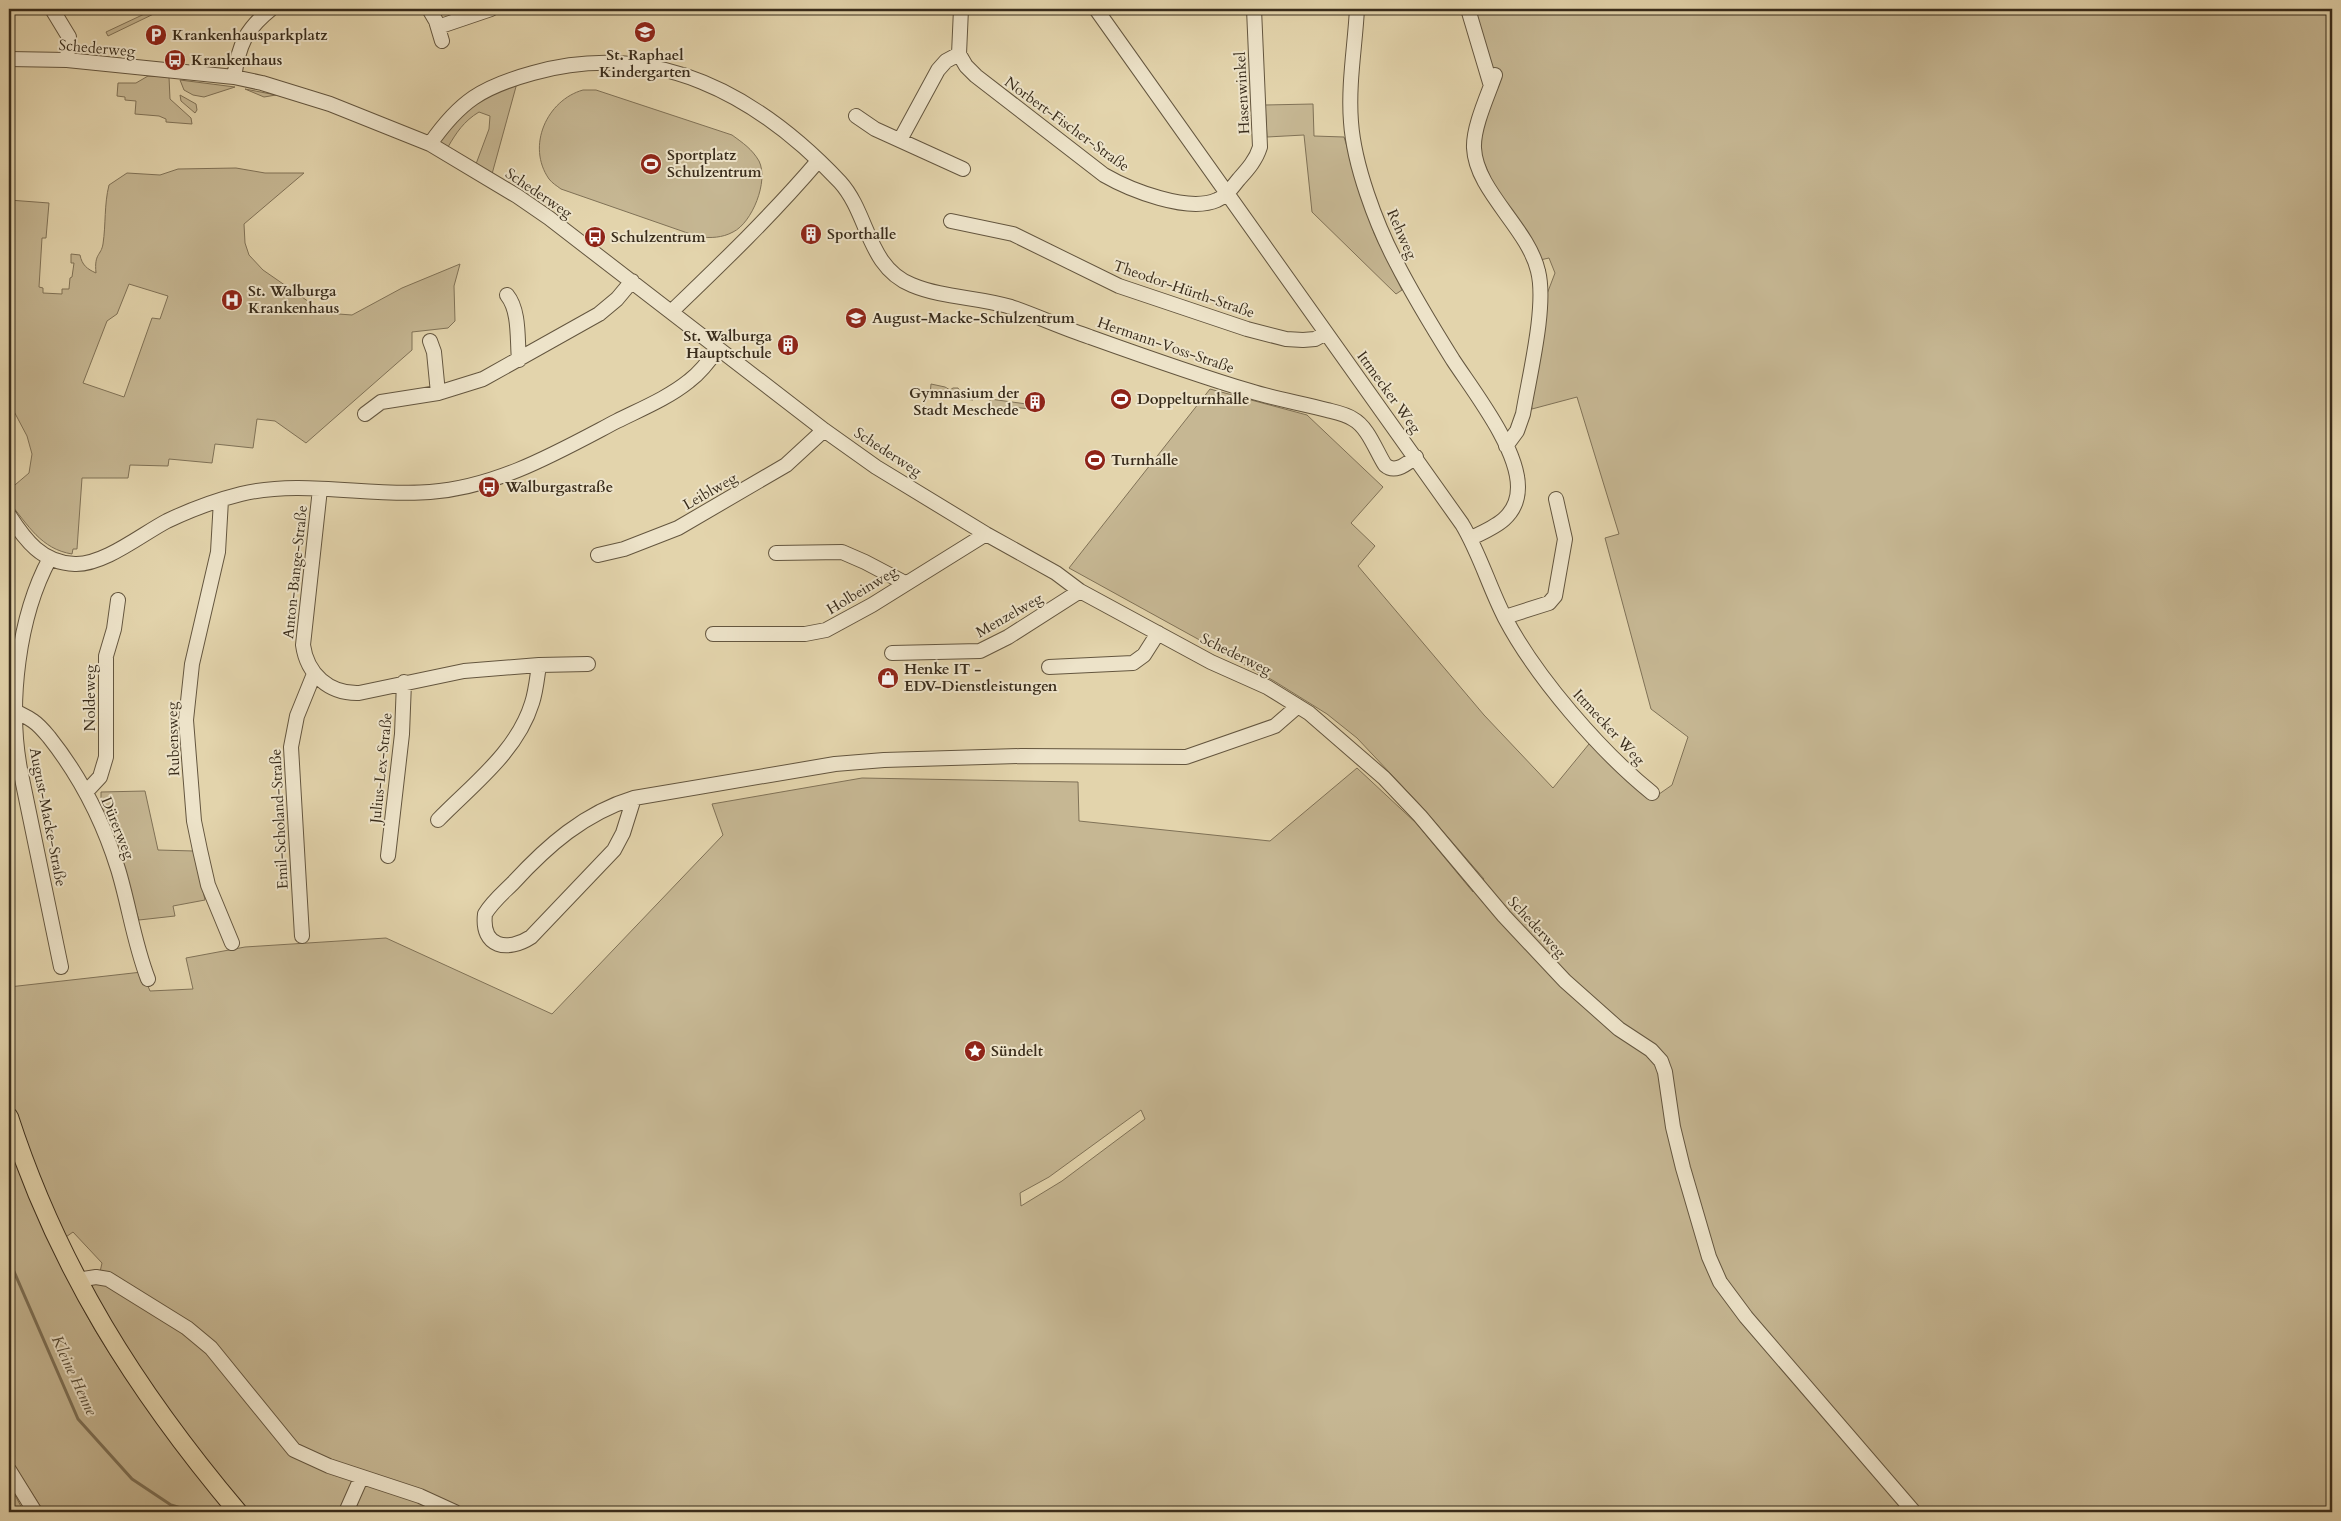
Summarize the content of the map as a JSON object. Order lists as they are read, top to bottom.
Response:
{
  "streets": {
    "street": [
      "Schederweg",
      "Hasenwinkel",
      "Norbert-Fischer-Straße",
      "Rehweg",
      "Theodor-Hürth-Straße",
      "Hermann-Voss-Straße",
      "Ittmecker Weg",
      "Leiblweg",
      "Anton-Bange-Straße",
      "Holbeinweg",
      "Menzelweg",
      "Noldeweg",
      "Rubensweg",
      "Julius-Lex-Straße",
      "August-Macke-Straße",
      "Emil-Scholand-Straße",
      "Dürerweg"
    ]
  },
  "crossings": [
    ["Schederweg", "Hermann-Voss-Straße"],
    ["Schederweg", "Leiblweg"],
    ["Schederweg", "Holbeinweg"],
    ["Schederweg", "Menzelweg"],
    ["Hasenwinkel", "Norbert-Fischer-Straße"],
    ["Hasenwinkel", "Ittmecker Weg"],
    ["Norbert-Fischer-Straße", "Ittmecker Weg"],
    ["Rehweg", "Ittmecker Weg"],
    ["Theodor-Hürth-Straße", "Ittmecker Weg"],
    ["Hermann-Voss-Straße", "Ittmecker Weg"],
    ["Anton-Bange-Straße", "Emil-Scholand-Straße"],
    ["Noldeweg", "Dürerweg"],
    ["August-Macke-Straße", "Dürerweg"]
  ],
  "water": ["Kleine Henne"],
  "places": {
    "school or university": ["St. Raphael Kindergarten", "August-Macke-Schulzentrum"],
    "parking": ["Krankenhausparkplatz"],
    "bus stop": ["Krankenhaus", "Schulzentrum", "Walburgastraße"],
    "sports": ["Sportplatz Schulzentrum", "Doppelturnhalle", "Turnhalle"],
    "building": ["Sporthalle", "St. Walburga Hauptschule", "Gymnasium der Stadt Meschede"],
    "hospital": ["St. Walburga Krankenhaus"],
    "shop": ["Henke IT - EDV-Dienstleistungen"],
    "place": ["Sündelt"]
  }
}
